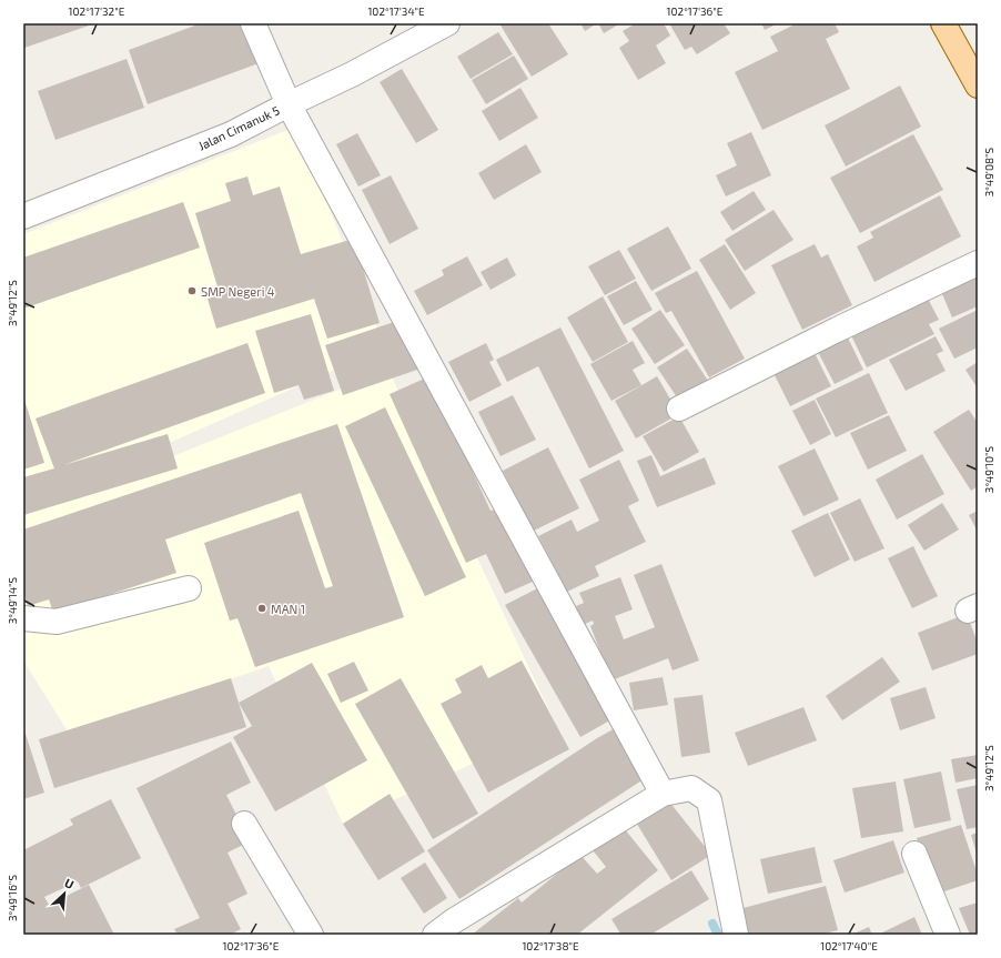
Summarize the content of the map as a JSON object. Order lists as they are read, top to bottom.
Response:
{
  "streets": {
    "street": ["Jalan Cimanuk 5"]
  },
  "places": ["SMP Negeri 4", "MAN 1"],
  "north": "top right",
  "coordinates": [
    "102°17'32\"E",
    "102°17'34\"E",
    "102°17'36\"E",
    "3°49'08\"S",
    "3°49'12\"S",
    "3°49'10\"S",
    "3°49'14\"S",
    "3°49'16\"S",
    "102°17'38\"E",
    "102°17'40\"E"
  ]
}
